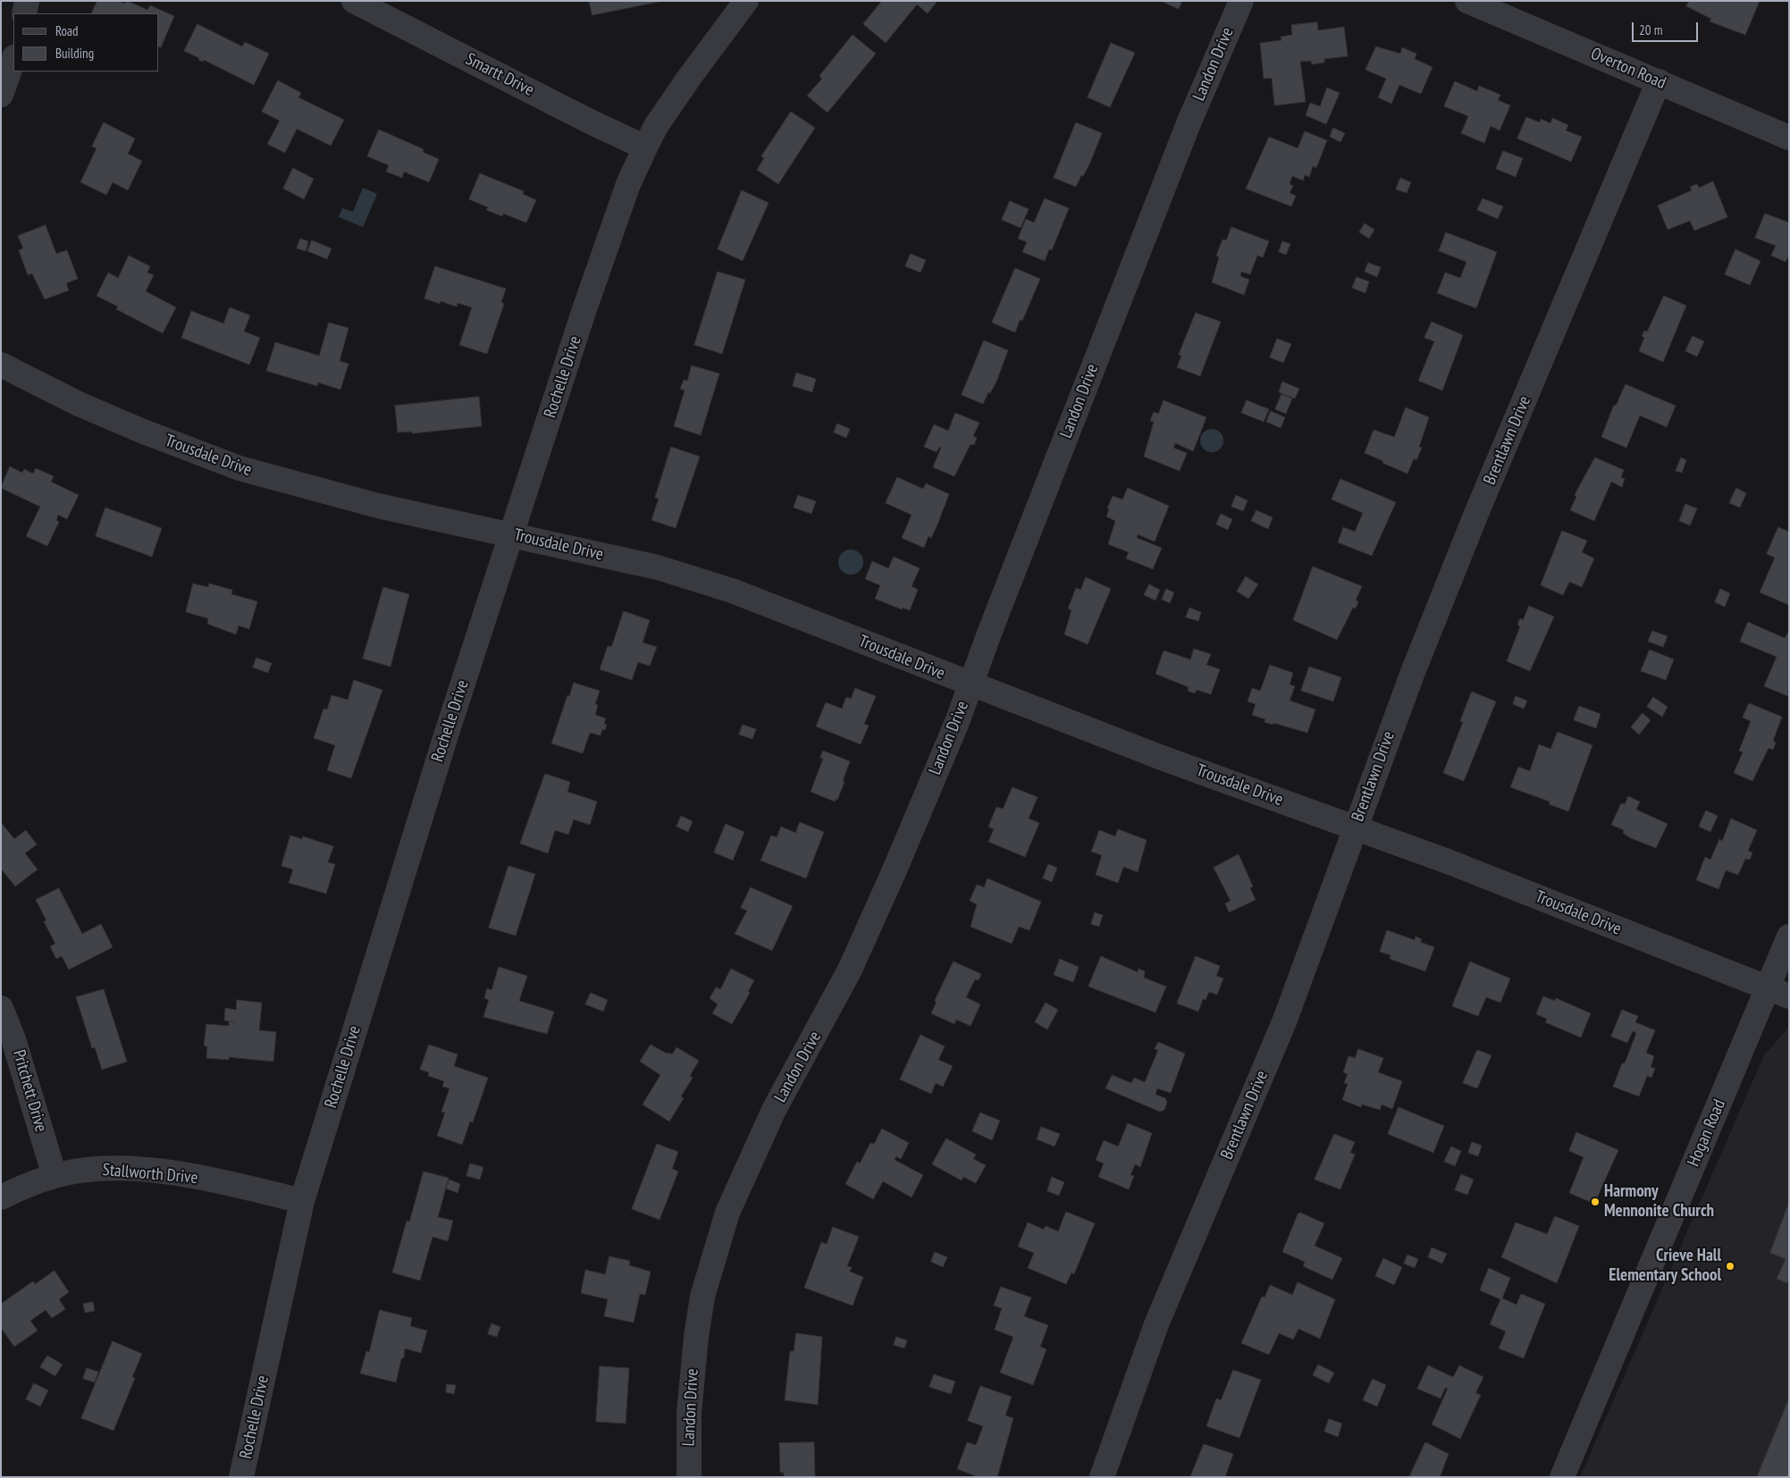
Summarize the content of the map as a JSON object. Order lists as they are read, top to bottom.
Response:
{
  "streets": {
    "street": [
      "Landon Drive",
      "Overton Road",
      "Smartt Drive",
      "Rochelle Drive",
      "Brentlawn Drive",
      "Trousdale Drive",
      "Pritchett Drive",
      "Hogan Road",
      "Stallworth Drive"
    ]
  },
  "crossings": [
    ["Landon Drive", "Trousdale Drive"],
    ["Overton Road", "Brentlawn Drive"],
    ["Smartt Drive", "Rochelle Drive"],
    ["Rochelle Drive", "Trousdale Drive"],
    ["Rochelle Drive", "Stallworth Drive"],
    ["Brentlawn Drive", "Trousdale Drive"],
    ["Trousdale Drive", "Hogan Road"],
    ["Pritchett Drive", "Stallworth Drive"]
  ],
  "places": ["Harmony Mennonite Church", "Crieve Hall Elementary School"],
  "legend": ["Road", "Building"],
  "scale_bar": "20 m"
}
